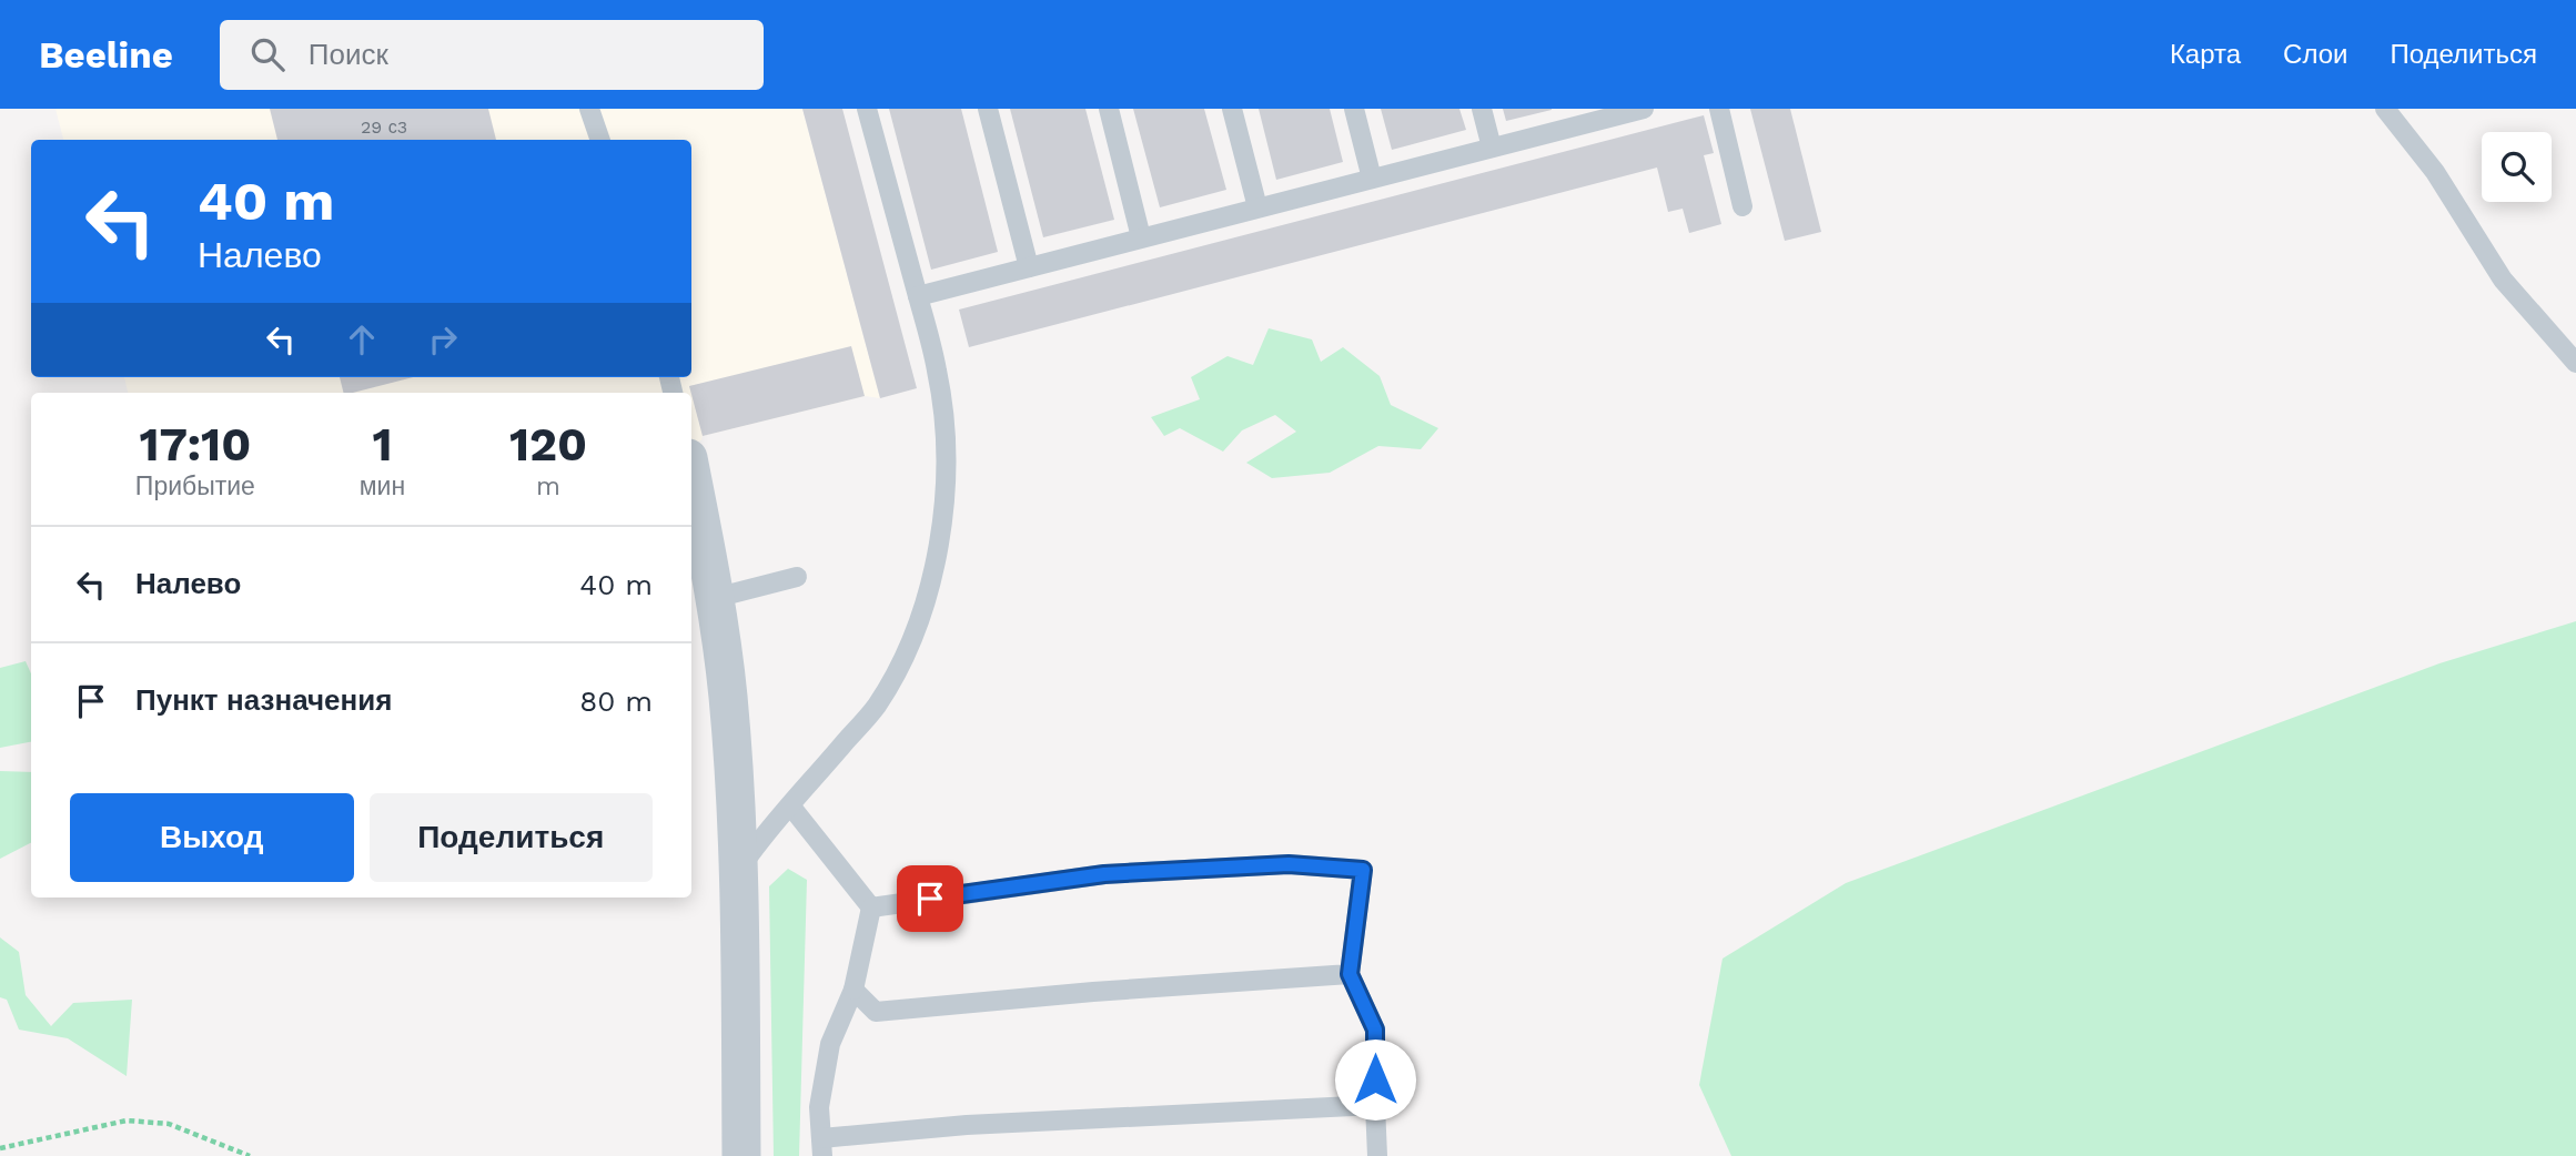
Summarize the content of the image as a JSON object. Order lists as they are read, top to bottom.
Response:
{
  "house_numbers": ["29 с3"],
  "page": {
    "header": "Beeline",
    "search": "Поиск",
    "nav": ["Карта", "Слои", "Поделиться"],
    "turn": ["40 m", "Налево"],
    "eta": [
      "17:10",
      "Прибытие",
      "1",
      "мин",
      "120",
      "m"
    ],
    "list": [
      {
        "name": "Налево",
        "value": "40 m"
      },
      {
        "name": "Пункт назначения",
        "value": "80 m"
      }
    ],
    "buttons": ["Выход", "Поделиться"]
  }
}
